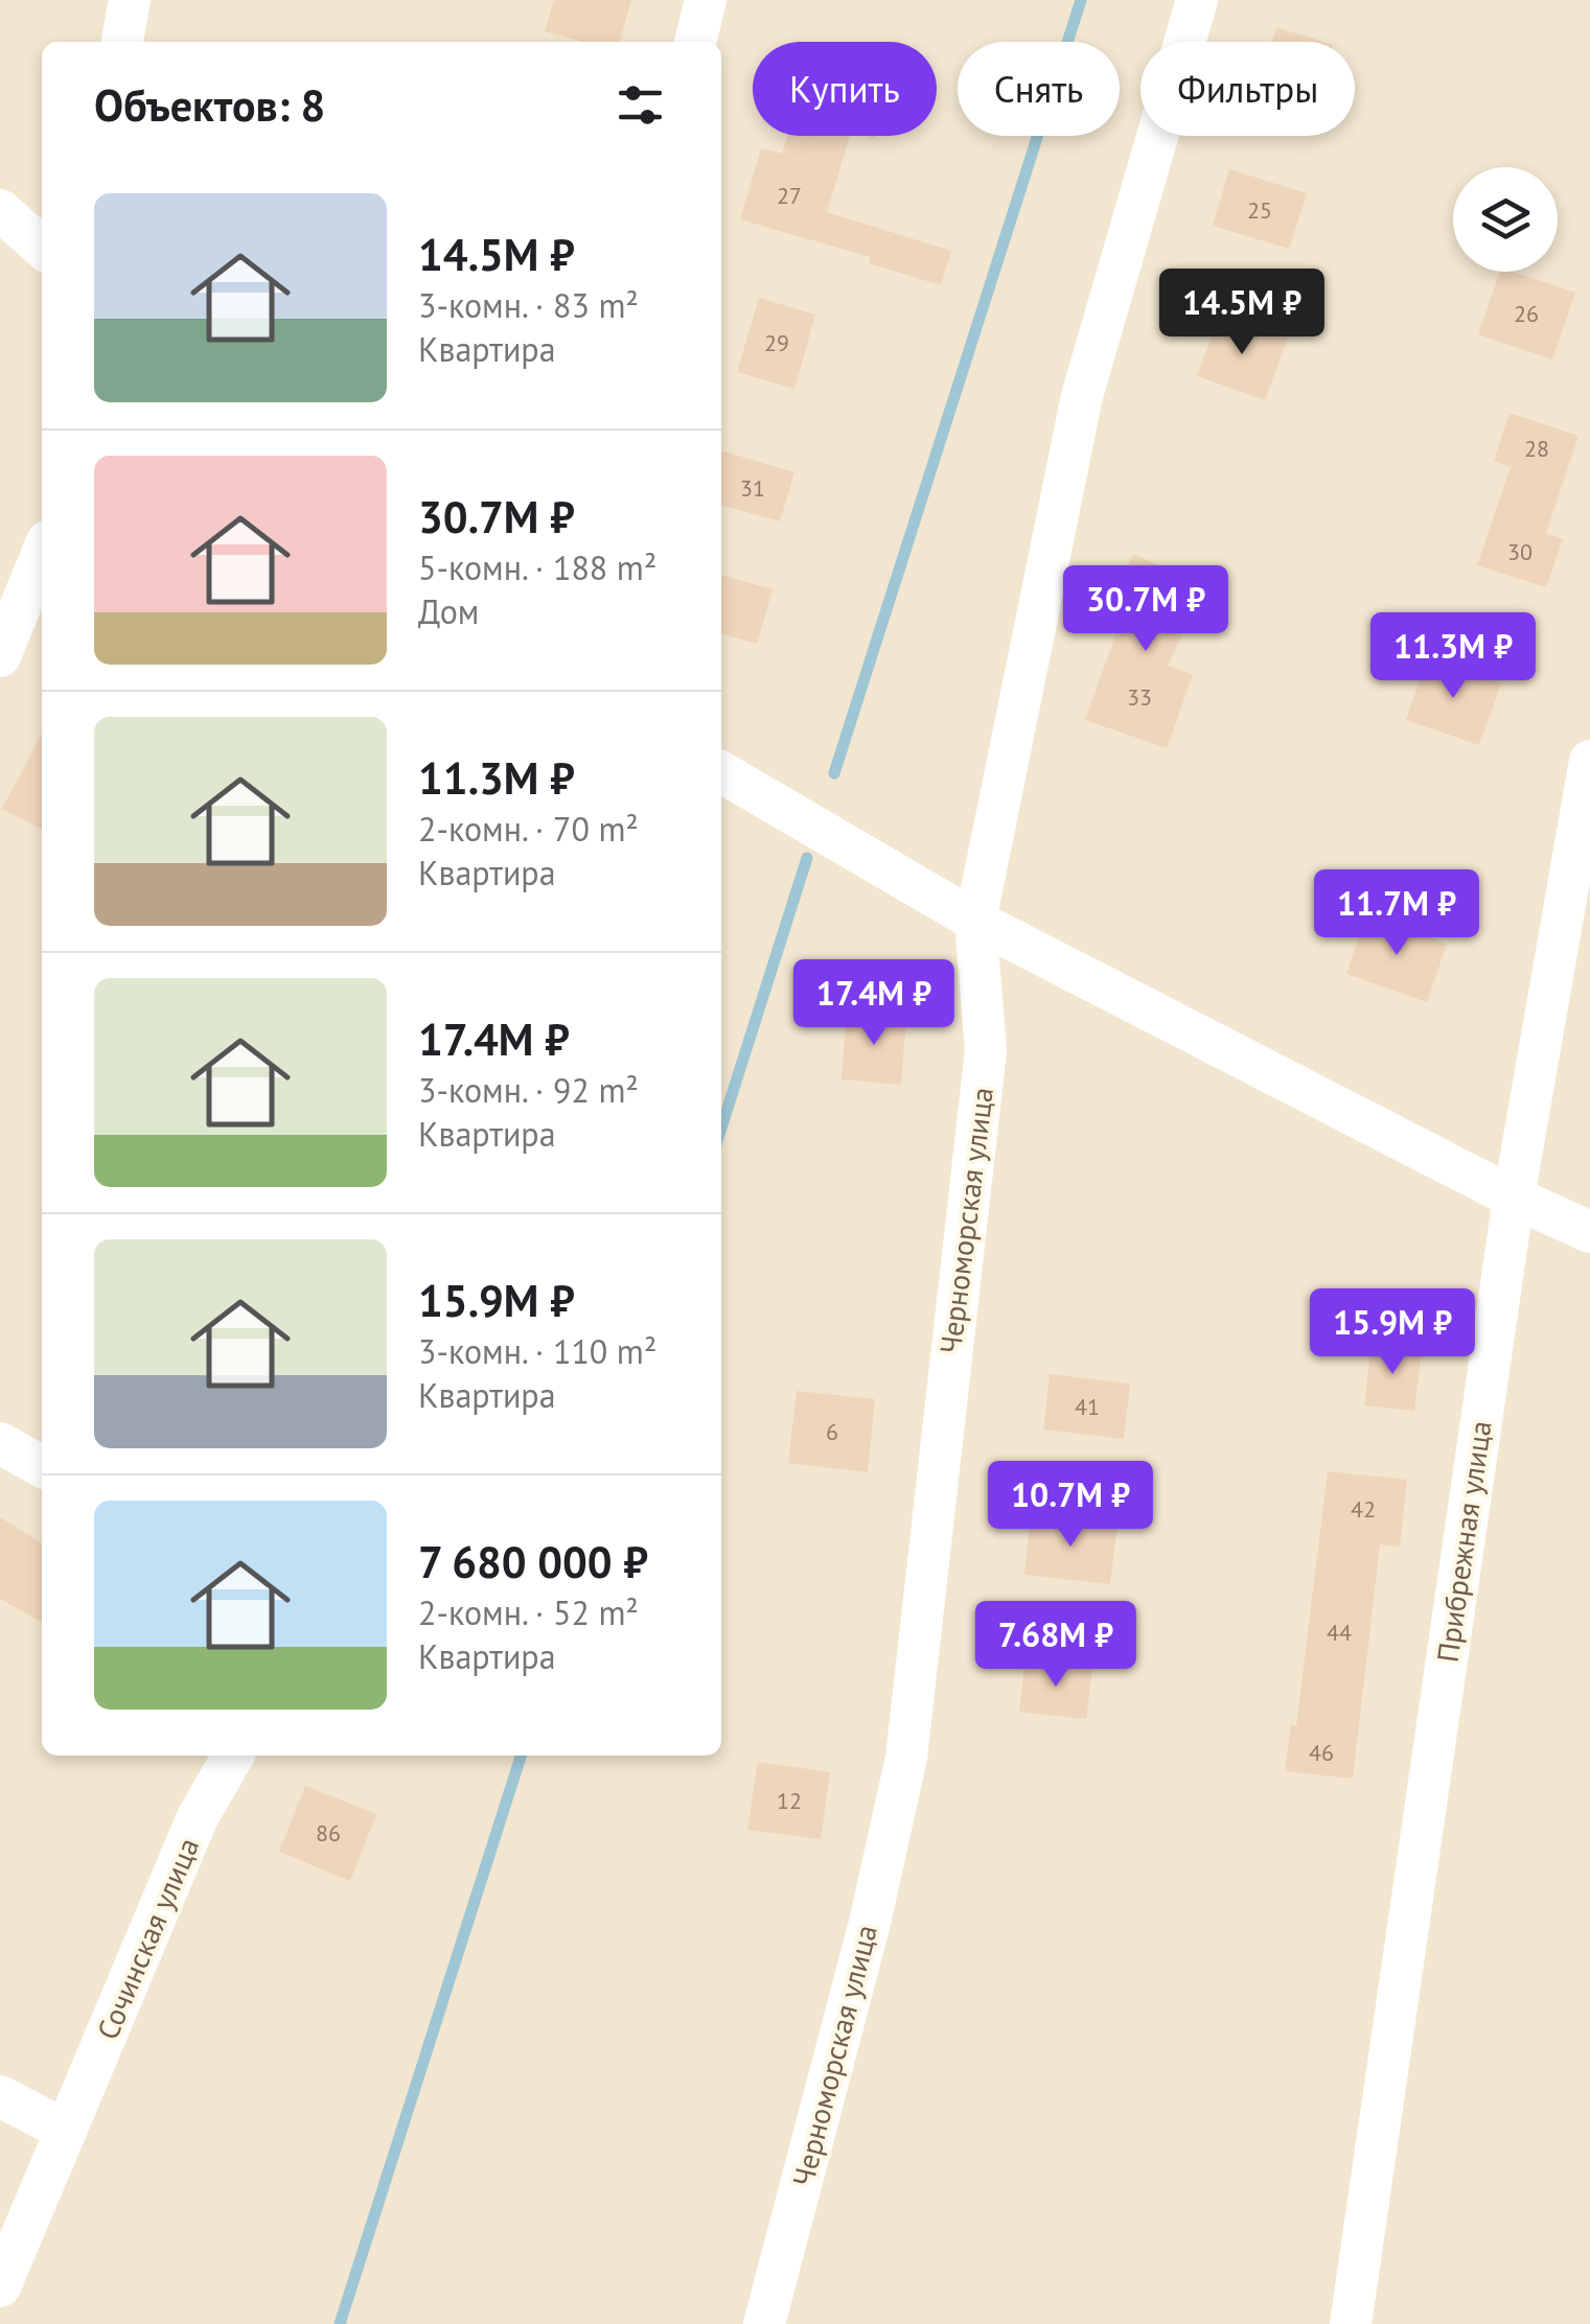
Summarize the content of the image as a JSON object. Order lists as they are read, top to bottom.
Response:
{
  "streets": {
    "street": ["Черноморская улица", "Прибрежная улица", "Сочинская улица"]
  },
  "house_numbers": [
    "27",
    "25",
    "26",
    "29",
    "28",
    "31",
    "30",
    "33",
    "41",
    "6",
    "42",
    "44",
    "46",
    "12",
    "86"
  ],
  "page": {
    "chip": ["Купить", "Снять", "Фильтры"],
    "heading": "Объектов: 8",
    "list": [
      {
        "name": "14.5M ₽",
        "note": "3-комн. · 83 m² · Квартира"
      },
      {
        "name": "30.7M ₽",
        "note": "5-комн. · 188 m² · Дом"
      },
      {
        "name": "11.3M ₽",
        "note": "2-комн. · 70 m² · Квартира"
      },
      {
        "name": "17.4M ₽",
        "note": "3-комн. · 92 m² · Квартира"
      },
      {
        "name": "15.9M ₽",
        "note": "3-комн. · 110 m² · Квартира"
      },
      {
        "name": "7 680 000 ₽",
        "note": "2-комн. · 52 m² · Квартира"
      }
    ],
    "price": [
      "14.5M ₽",
      "30.7M ₽",
      "11.3M ₽",
      "11.7M ₽",
      "17.4M ₽",
      "15.9M ₽",
      "10.7M ₽",
      "7.68M ₽"
    ]
  }
}
